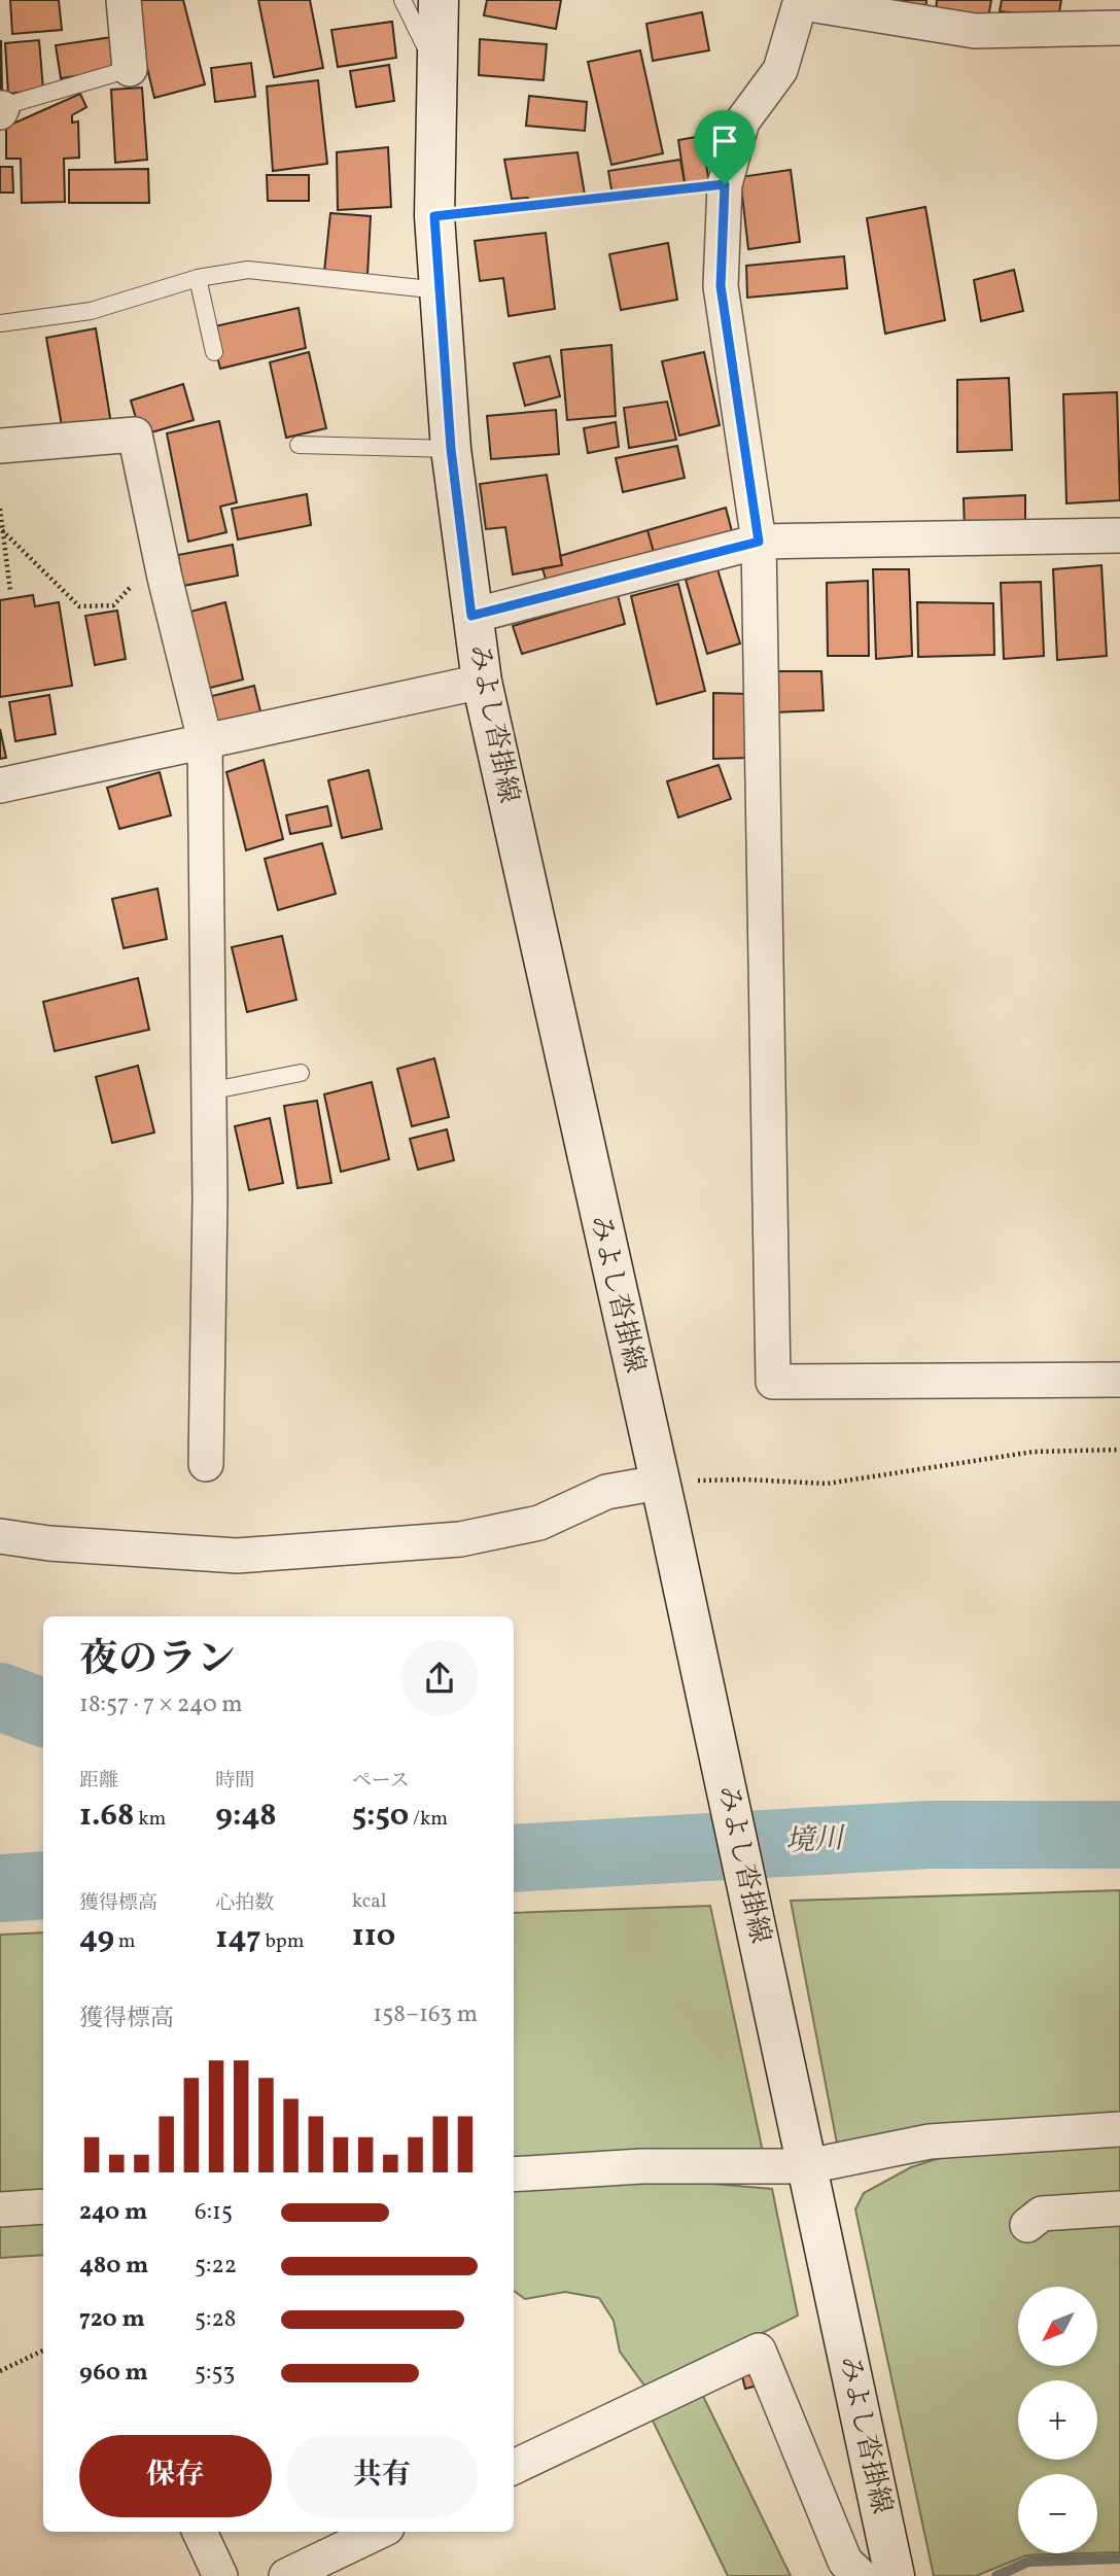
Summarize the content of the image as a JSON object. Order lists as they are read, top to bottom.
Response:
{
  "streets": {
    "main road": ["みよし沓掛線"]
  },
  "water": ["境川"],
  "north": "bottom left",
  "page": {
    "heading": ["夜のラン", "18:57 · 7 × 240 m"],
    "stats": [
      ["距離", "1.68 km"],
      ["時間", "9:48"],
      ["ペース", "5:50 /km"],
      ["獲得標高", "49 m"],
      ["心拍数", "147 bpm"],
      ["kcal", "110"]
    ],
    "chart": ["獲得標高", "158–163 m"],
    "list": [
      {
        "name": "240 m",
        "note": "6:15"
      },
      {
        "name": "480 m",
        "note": "5:22"
      },
      {
        "name": "720 m",
        "note": "5:28"
      },
      {
        "name": "960 m",
        "note": "5:53"
      }
    ],
    "map_buttons": ["+", "−"],
    "buttons": ["保存", "共有"]
  }
}
